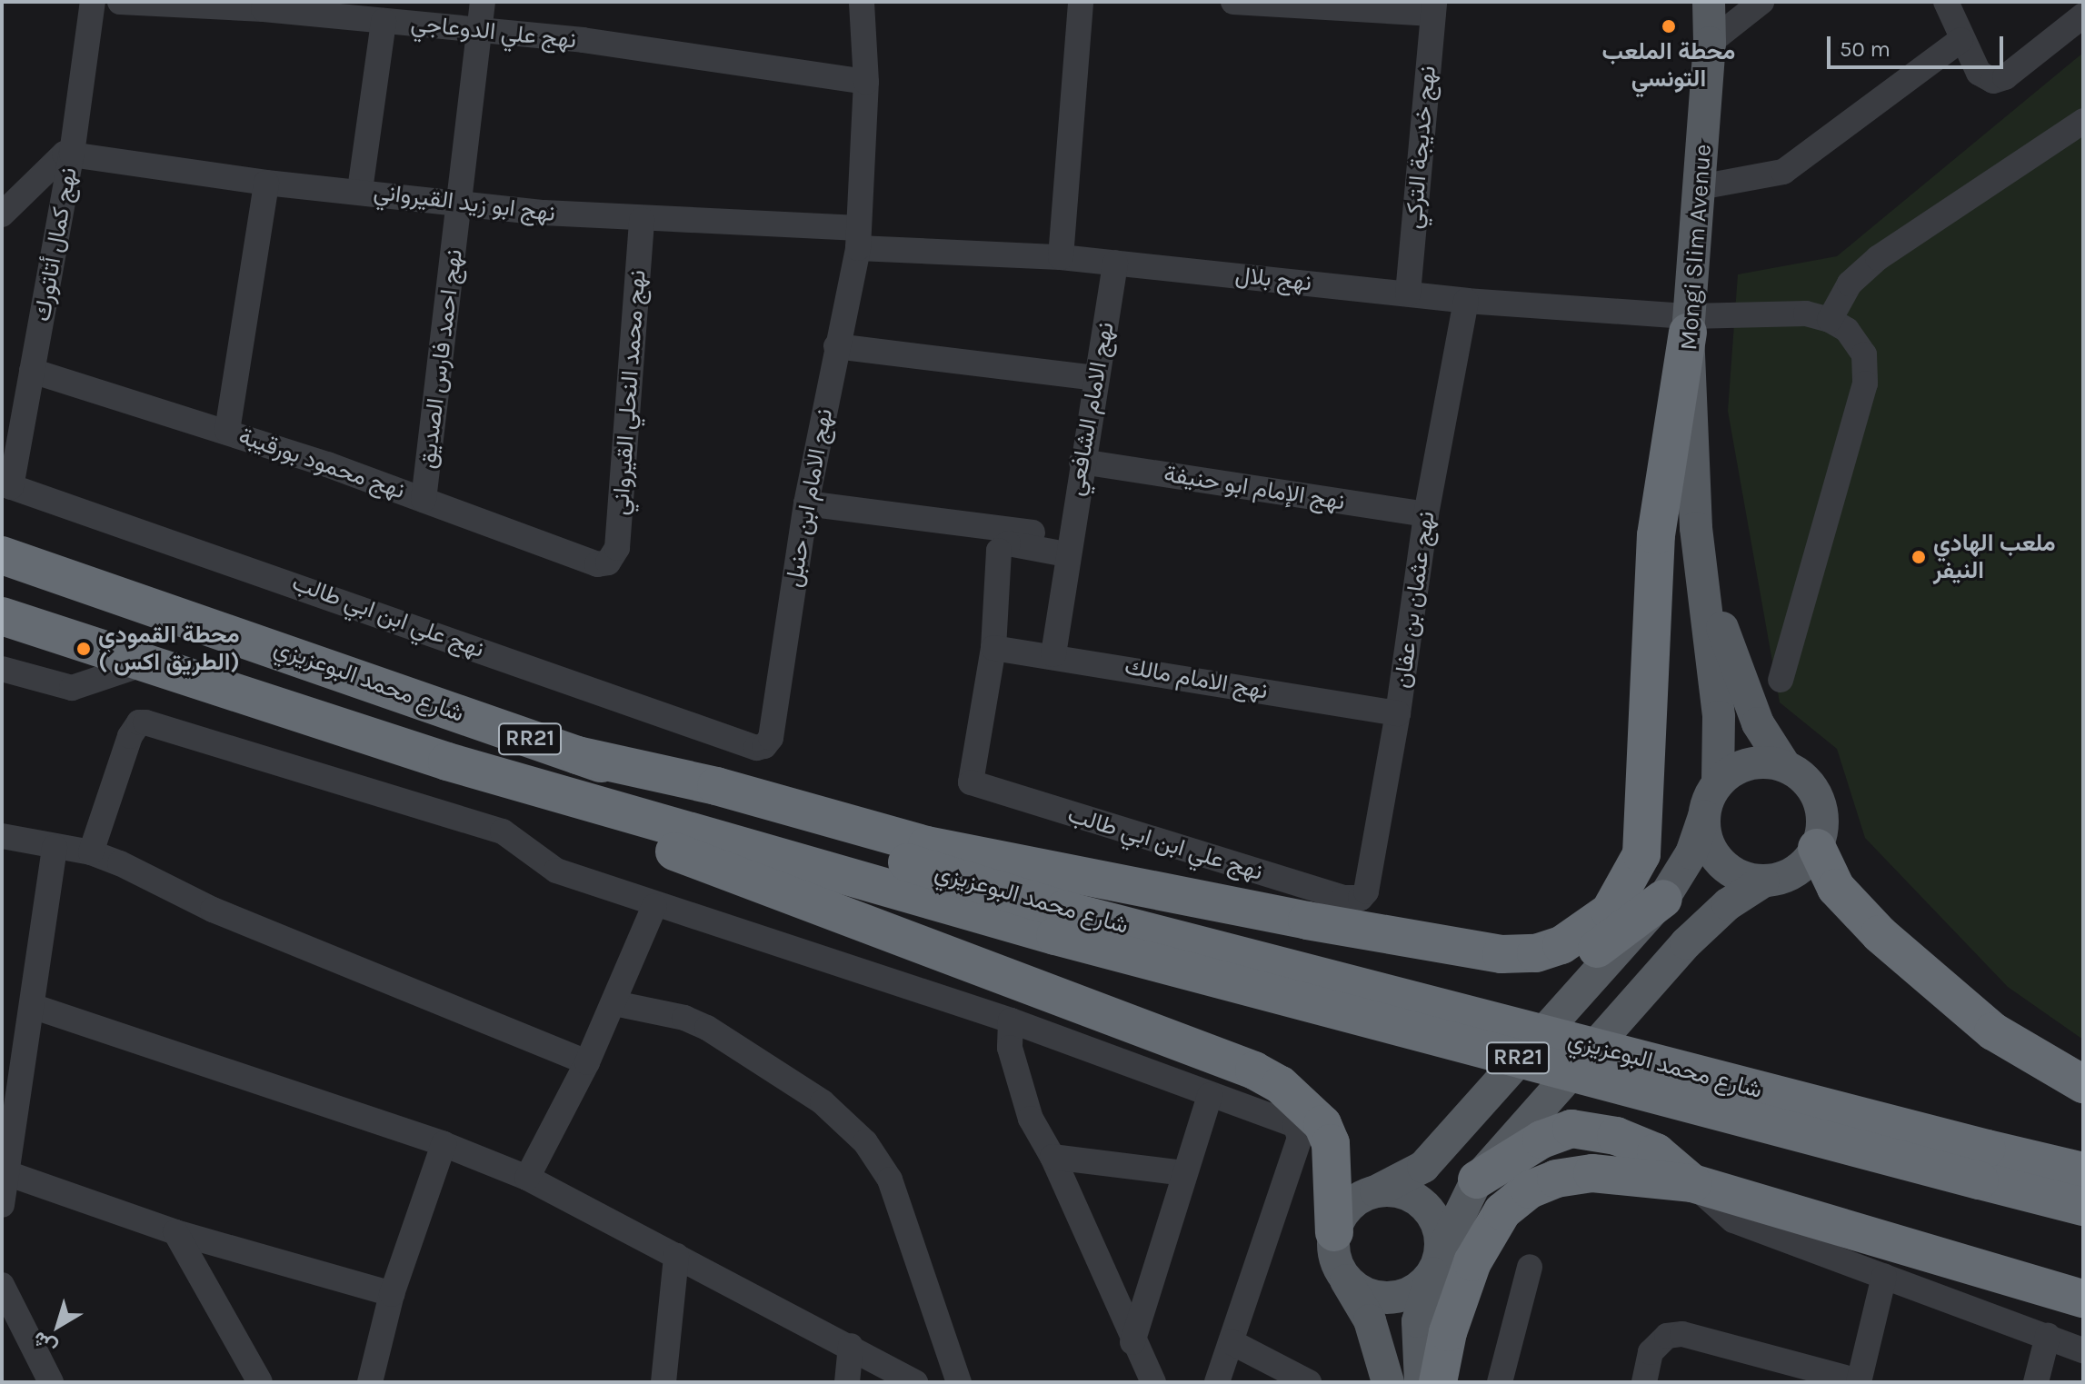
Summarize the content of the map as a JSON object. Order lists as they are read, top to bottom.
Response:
{
  "streets": {
    "highway": ["شارع محمد البوعزيزي", "RR21"],
    "main road": ["Mongi Slim Avenue"],
    "street": [
      "نهج علي الدوعاجي",
      "نهج خديجة التركي",
      "نهج ابو زيد القيرواني",
      "نهج كمال أتاتورك",
      "نهج بلال",
      "نهج احمد فارس الصديق",
      "نهج محمد النحلي القيرواني",
      "نهج الامام الشافعي",
      "نهج محمود بورقيبة",
      "نهج الإمام ابو حنيفة",
      "نهج الامام ابن حنبل",
      "نهج عثمان بن عفان",
      "نهج علي ابن ابي طالب",
      "نهج الامام مالك"
    ]
  },
  "crossings": [
    ["نهج علي الدوعاجي", "نهج احمد فارس الصديق"],
    ["نهج علي الدوعاجي", "نهج الامام ابن حنبل"],
    ["نهج خديجة التركي", "نهج بلال"],
    ["نهج ابو زيد القيرواني", "نهج كمال أتاتورك"],
    ["نهج ابو زيد القيرواني", "نهج بلال"],
    ["نهج ابو زيد القيرواني", "نهج احمد فارس الصديق"],
    ["نهج ابو زيد القيرواني", "نهج محمد النحلي القيرواني"],
    ["نهج ابو زيد القيرواني", "نهج الامام ابن حنبل"],
    ["نهج كمال أتاتورك", "نهج محمود بورقيبة"],
    ["نهج كمال أتاتورك", "نهج علي ابن ابي طالب"],
    ["Mongi Slim Avenue", "نهج بلال"],
    ["نهج بلال", "نهج الامام الشافعي"],
    ["نهج بلال", "نهج الامام ابن حنبل"],
    ["نهج بلال", "نهج عثمان بن عفان"],
    ["نهج احمد فارس الصديق", "نهج محمود بورقيبة"],
    ["نهج محمد النحلي القيرواني", "نهج محمود بورقيبة"],
    ["نهج الامام الشافعي", "نهج الإمام ابو حنيفة"],
    ["نهج الامام الشافعي", "نهج الامام مالك"],
    ["نهج الإمام ابو حنيفة", "نهج عثمان بن عفان"],
    ["نهج الامام ابن حنبل", "نهج علي ابن ابي طالب"],
    ["نهج عثمان بن عفان", "نهج علي ابن ابي طالب"],
    ["نهج عثمان بن عفان", "نهج الامام مالك"],
    ["نهج علي ابن ابي طالب", "نهج الامام مالك"]
  ],
  "places": ["محطة الملعب التونسي", "ملعب الهادي النيفر", "محطة القمودي ( الطريق اكس)"],
  "scale_bar": "50 m",
  "north": "bottom left"
}
